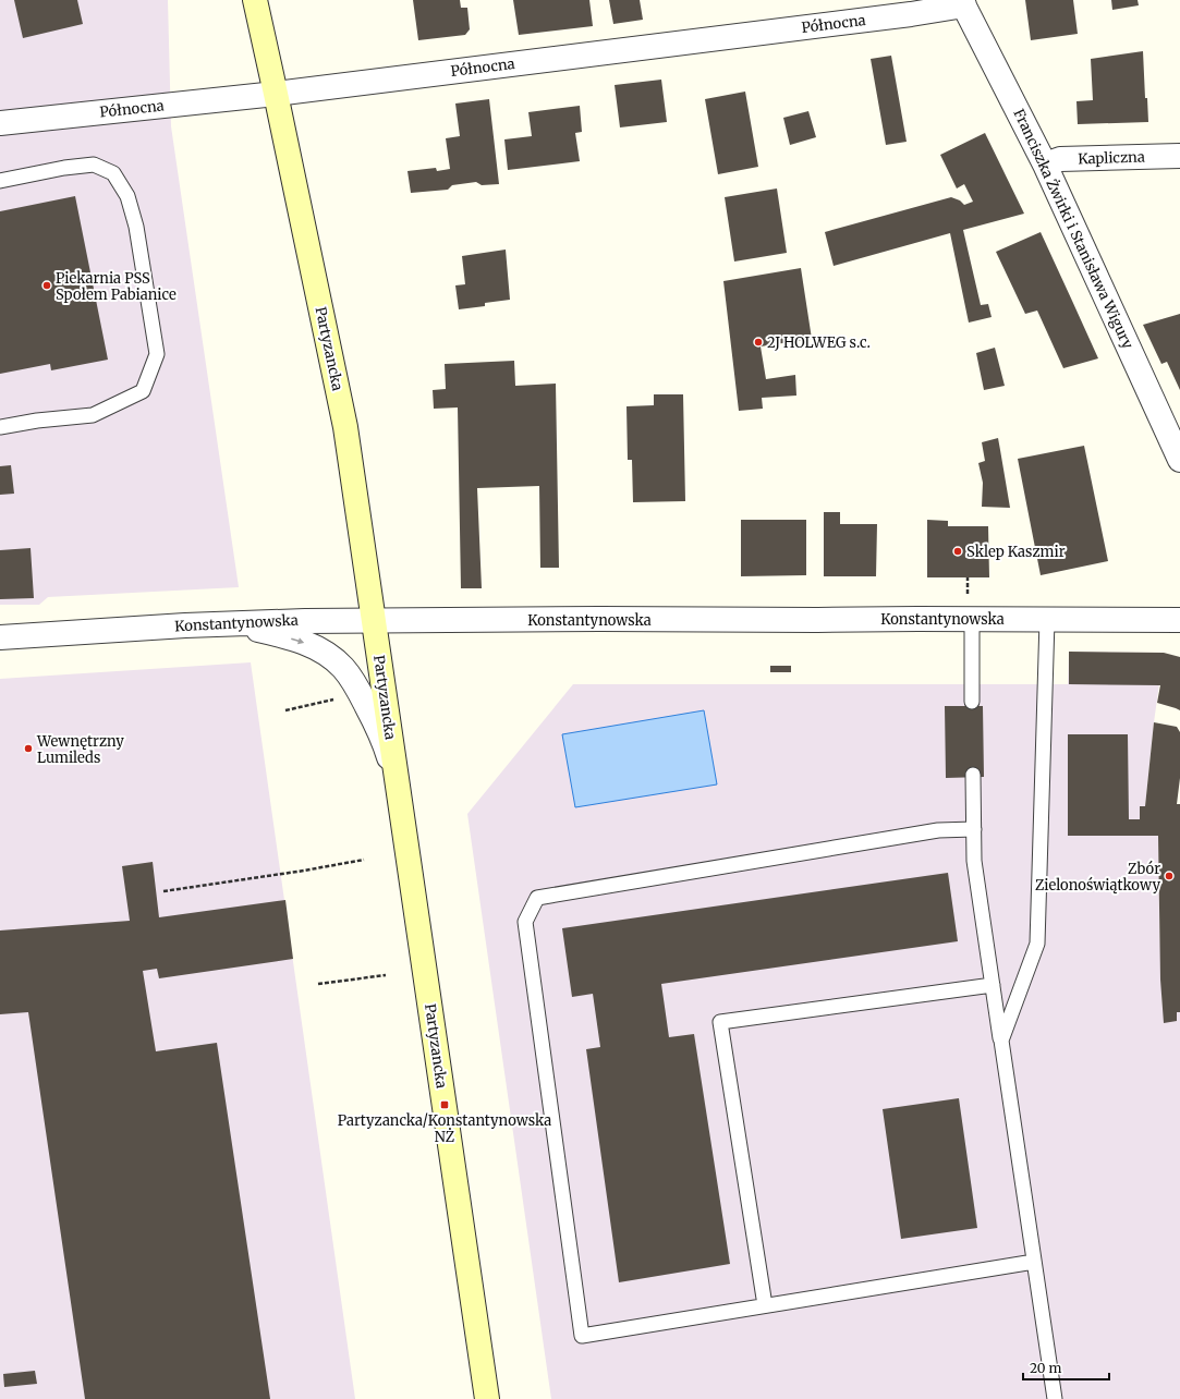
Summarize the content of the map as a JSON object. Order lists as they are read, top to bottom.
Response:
{
  "streets": {
    "main road": ["Partyzancka"],
    "street": [
      "Północna",
      "Kapliczna",
      "Franciszka Żwirki i Stanisława Wigury",
      "Konstantynowska"
    ]
  },
  "crossings": [
    ["Północna", "Franciszka Żwirki i Stanisława Wigury"],
    ["Północna", "Partyzancka"],
    ["Kapliczna", "Franciszka Żwirki i Stanisława Wigury"],
    ["Partyzancka", "Konstantynowska"]
  ],
  "places": {
    "other": [
      "Piekarnia PSS Społem Pabianice",
      "2J HOLWEG s.c.",
      "Sklep Kaszmir",
      "Wewnętrzny Lumileds",
      "Zbór Zielonoświątkowy"
    ],
    "transit": ["Partyzancka/Konstantynowska NŻ"]
  },
  "scale_bar": "20 m"
}
